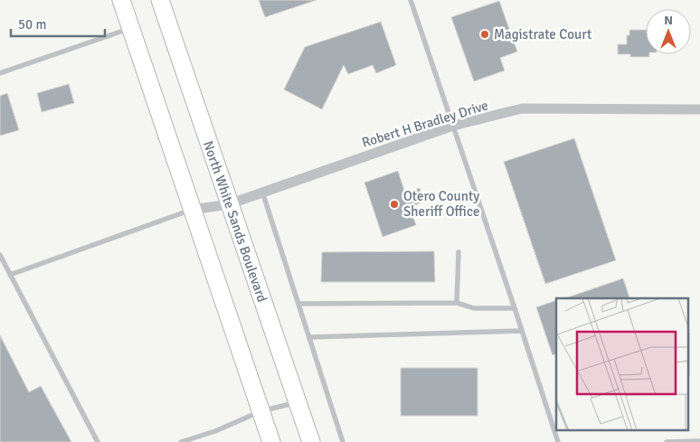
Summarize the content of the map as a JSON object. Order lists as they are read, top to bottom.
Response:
{
  "streets": {
    "main road": ["North White Sands Boulevard"],
    "street": ["Robert H Bradley Drive"]
  },
  "crossings": [
    ["Robert H Bradley Drive", "North White Sands Boulevard"]
  ],
  "places": ["Magistrate Court", "Otero County Sheriff Office"],
  "scale_bar": "50 m",
  "north": "top"
}
